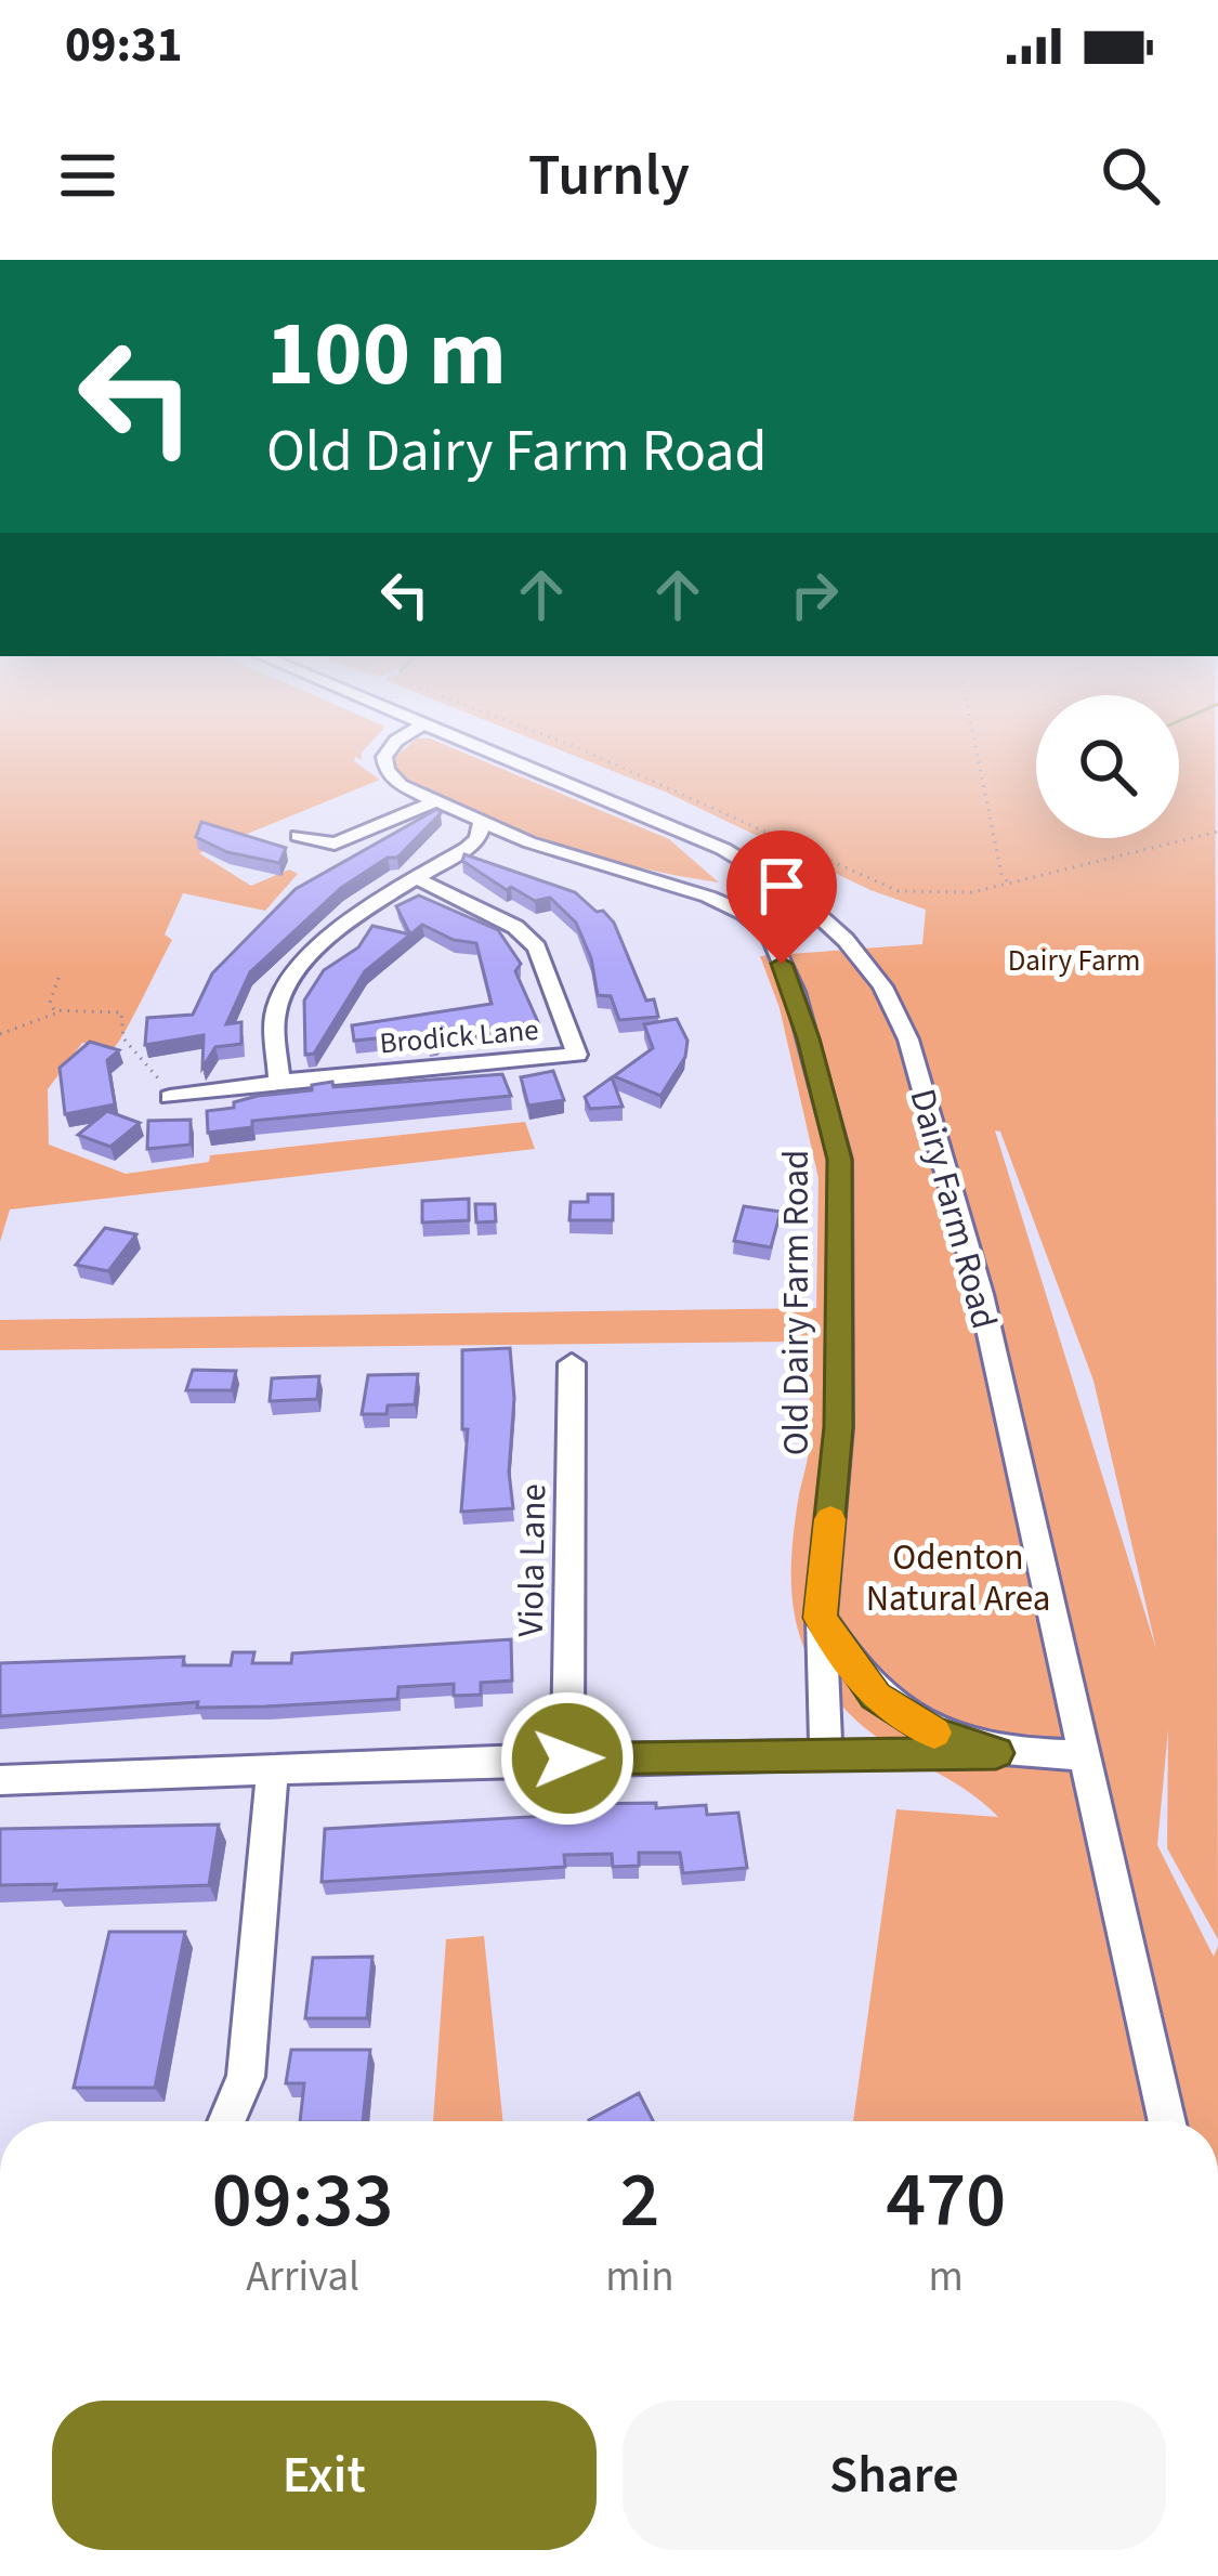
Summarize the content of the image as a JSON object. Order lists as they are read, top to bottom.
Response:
{
  "streets": {
    "street": [
      "Brodick Lane",
      "Dairy Farm Road",
      "Old Dairy Farm Road",
      "Viola Lane"
    ]
  },
  "parks": ["Dairy Farm", "Odenton Natural Area"],
  "page": {
    "status": "09:31",
    "header": "Turnly",
    "turn": ["100 m", "Old Dairy Farm Road"],
    "eta": [
      "09:33",
      "Arrival",
      "2",
      "min",
      "470",
      "m"
    ],
    "buttons": ["Exit", "Share"]
  }
}
